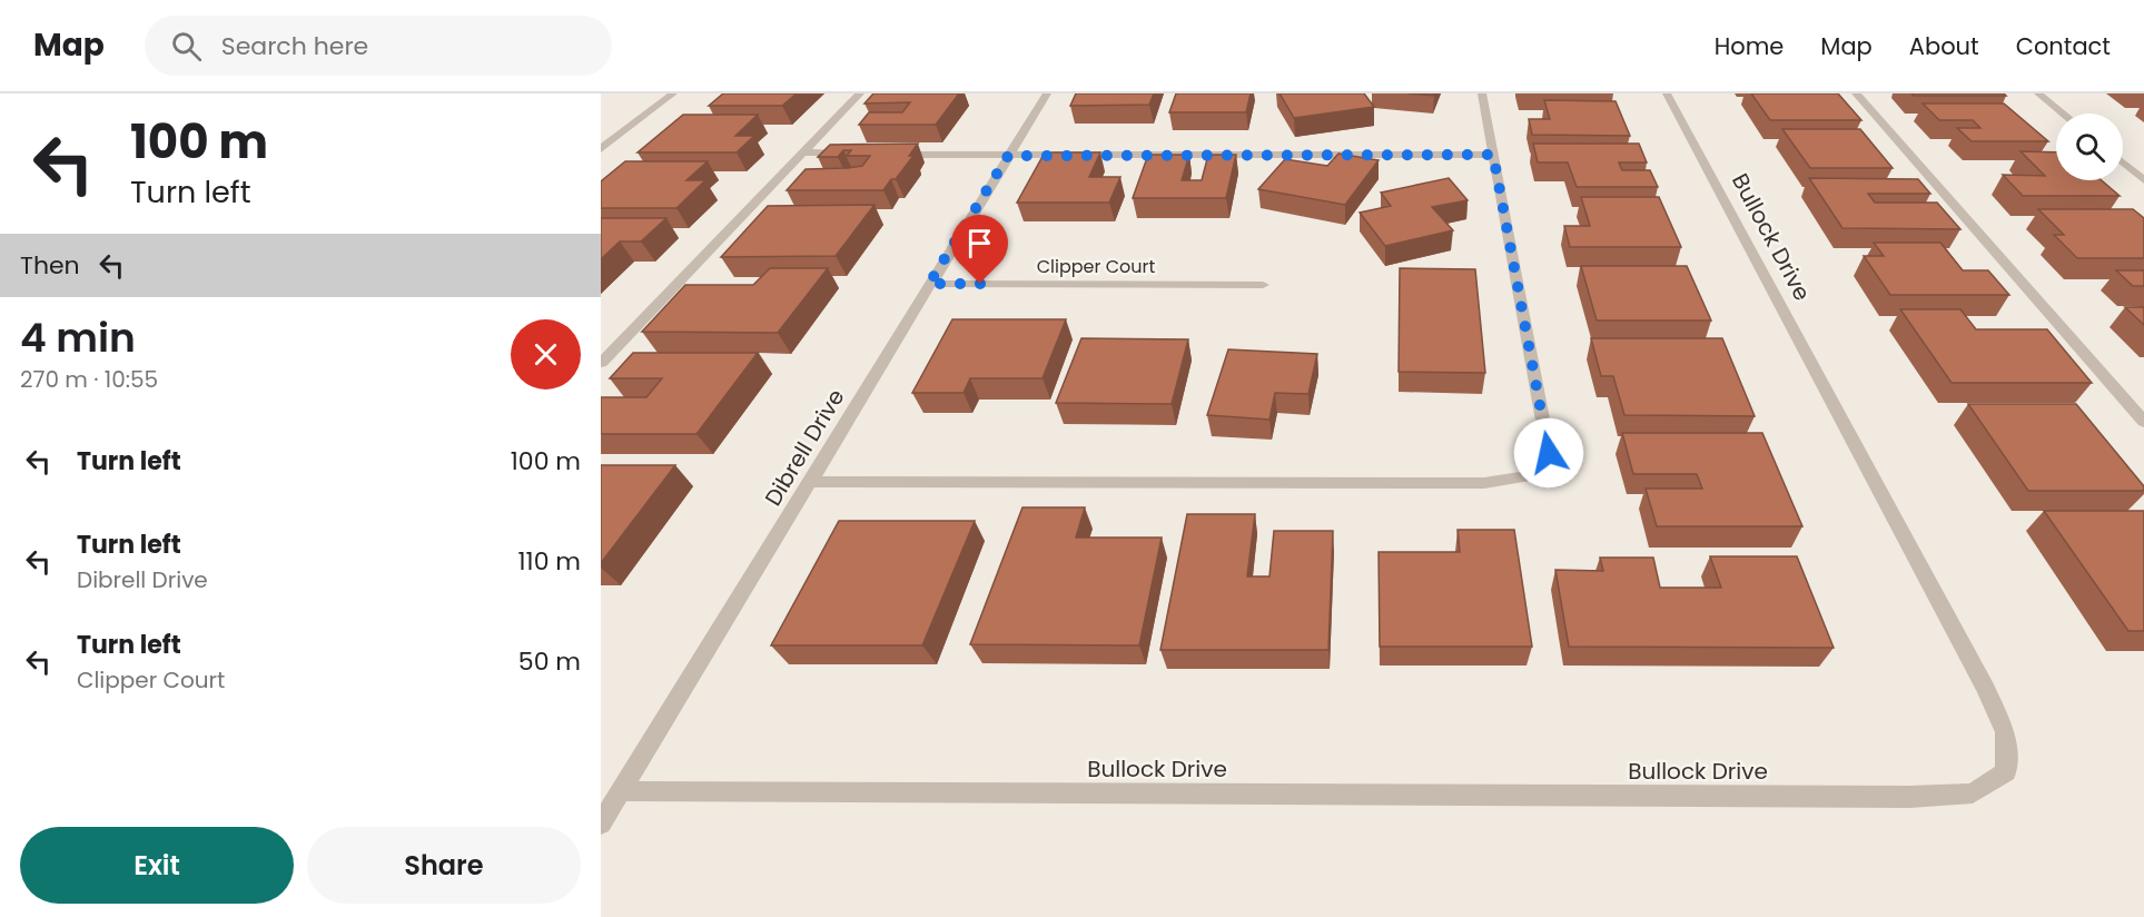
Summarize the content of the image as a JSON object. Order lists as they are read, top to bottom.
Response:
{
  "streets": {
    "street": ["Bullock Drive", "Clipper Court", "Dibrell Drive"]
  },
  "crossings": [
    ["Bullock Drive", "Dibrell Drive"],
    ["Clipper Court", "Dibrell Drive"]
  ],
  "page": {
    "header": "Map",
    "search": "Search here",
    "nav": [
      "Home",
      "Map",
      "About",
      "Contact"
    ],
    "turn": ["100 m", "Turn left"],
    "then": "Then",
    "heading": ["4 min", "270 m · 10:55"],
    "list": [
      {
        "name": "Turn left",
        "value": "100 m"
      },
      {
        "name": "Turn left",
        "note": "Dibrell Drive",
        "value": "110 m"
      },
      {
        "name": "Turn left",
        "note": "Clipper Court",
        "value": "50 m"
      }
    ],
    "buttons": ["Exit", "Share"]
  }
}
